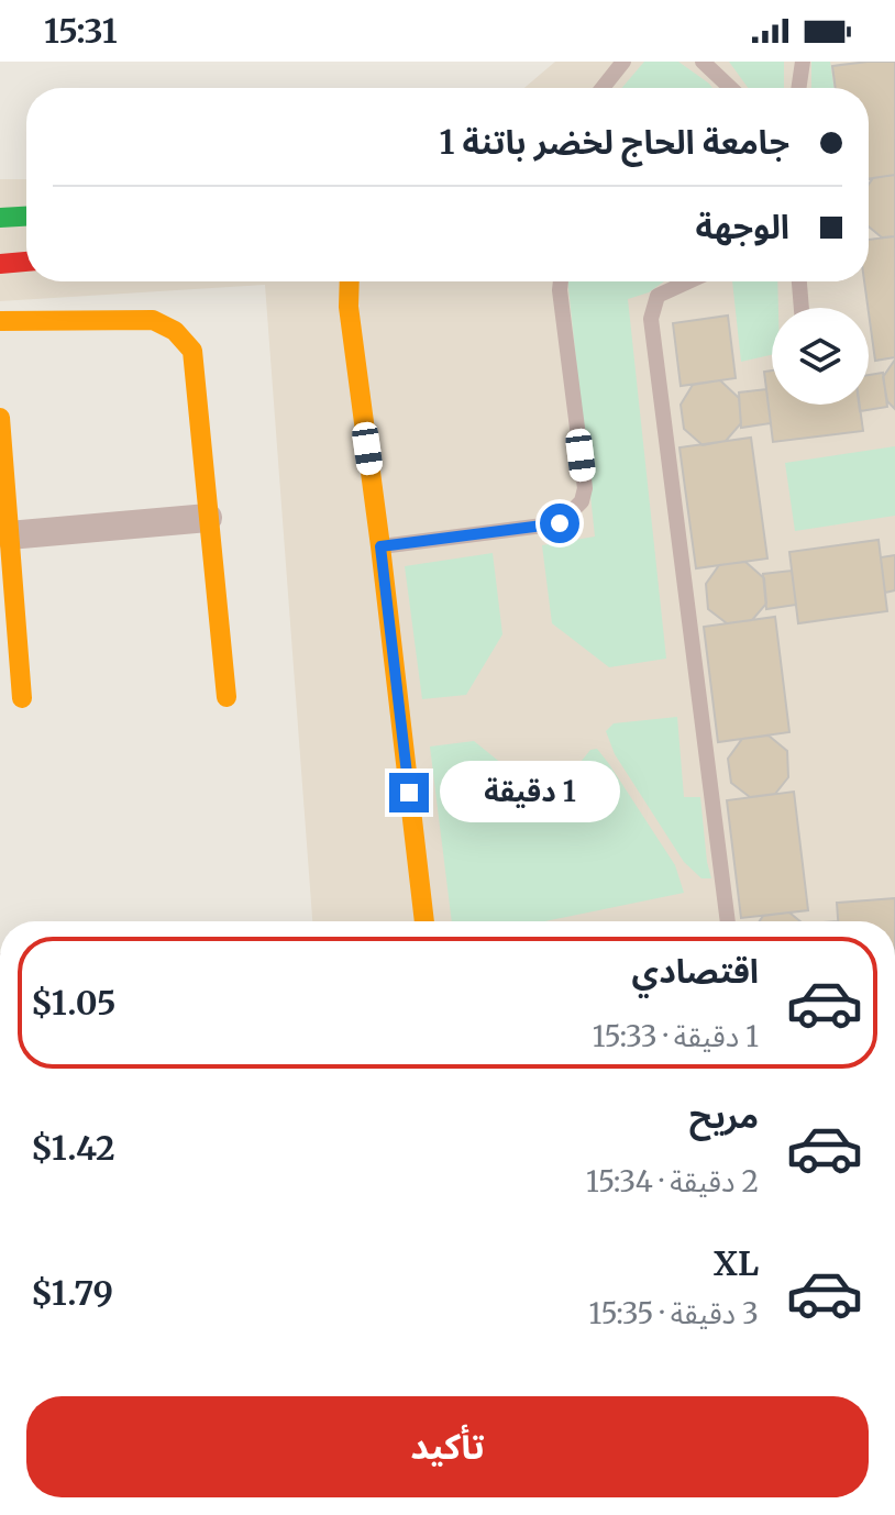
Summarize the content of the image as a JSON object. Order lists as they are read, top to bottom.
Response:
{
  "page": {
    "status": "15:31",
    "banner": ["جامعة الحاج لخضر باتنة 1", "الوجهة"],
    "bubble": "1 دقيقة",
    "list": [
      {
        "name": "اقتصادي",
        "note": "1 دقيقة · 15:33",
        "value": "$1.05"
      },
      {
        "name": "مريح",
        "note": "2 دقيقة · 15:34",
        "value": "$1.42"
      },
      {
        "name": "XL",
        "note": "3 دقيقة · 15:35",
        "value": "$1.79"
      }
    ],
    "buttons": "تأكيد"
  }
}
